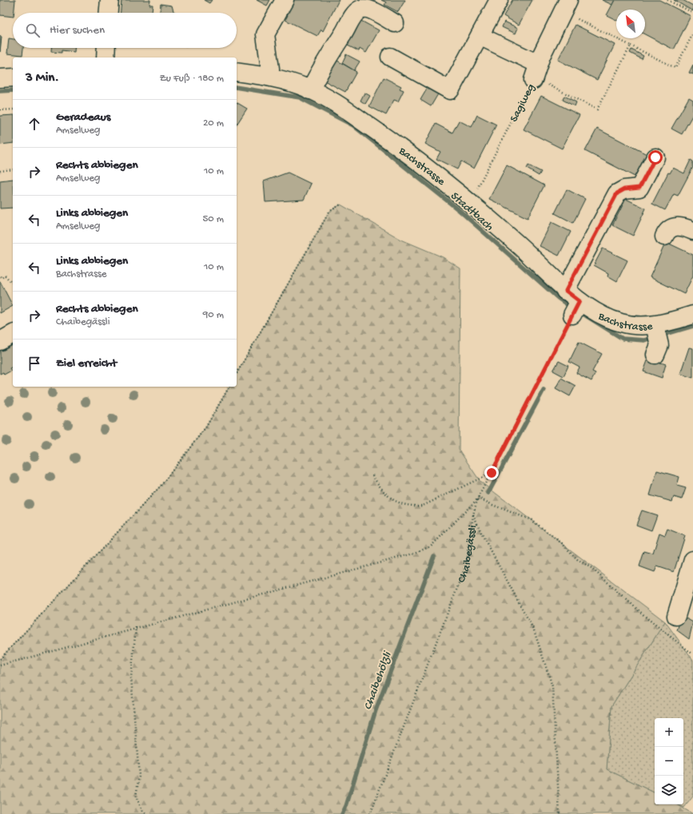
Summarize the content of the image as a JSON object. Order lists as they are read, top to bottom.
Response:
{
  "streets": {
    "street": ["Bachstrasse"],
    "path": ["Sagiweg", "Chaibegässli"]
  },
  "crossings": [
    ["Sagiweg", "Bachstrasse"],
    ["Bachstrasse", "Chaibegässli"]
  ],
  "water": ["Stadtbach", "Chaibehölzli"],
  "north": "top left",
  "page": {
    "search": "Hier suchen",
    "heading": ["3 Min.", "Zu Fuß · 180 m"],
    "list": [
      ["Geradeaus", "Amselweg", "20 m"],
      ["Rechts abbiegen", "Amselweg", "10 m"],
      ["Links abbiegen", "Amselweg", "50 m"],
      ["Links abbiegen", "Bachstrasse", "10 m"],
      ["Rechts abbiegen", "Chaibegässli", "90 m"],
      "Ziel erreicht"
    ],
    "map_buttons": ["+", "−"]
  }
}
